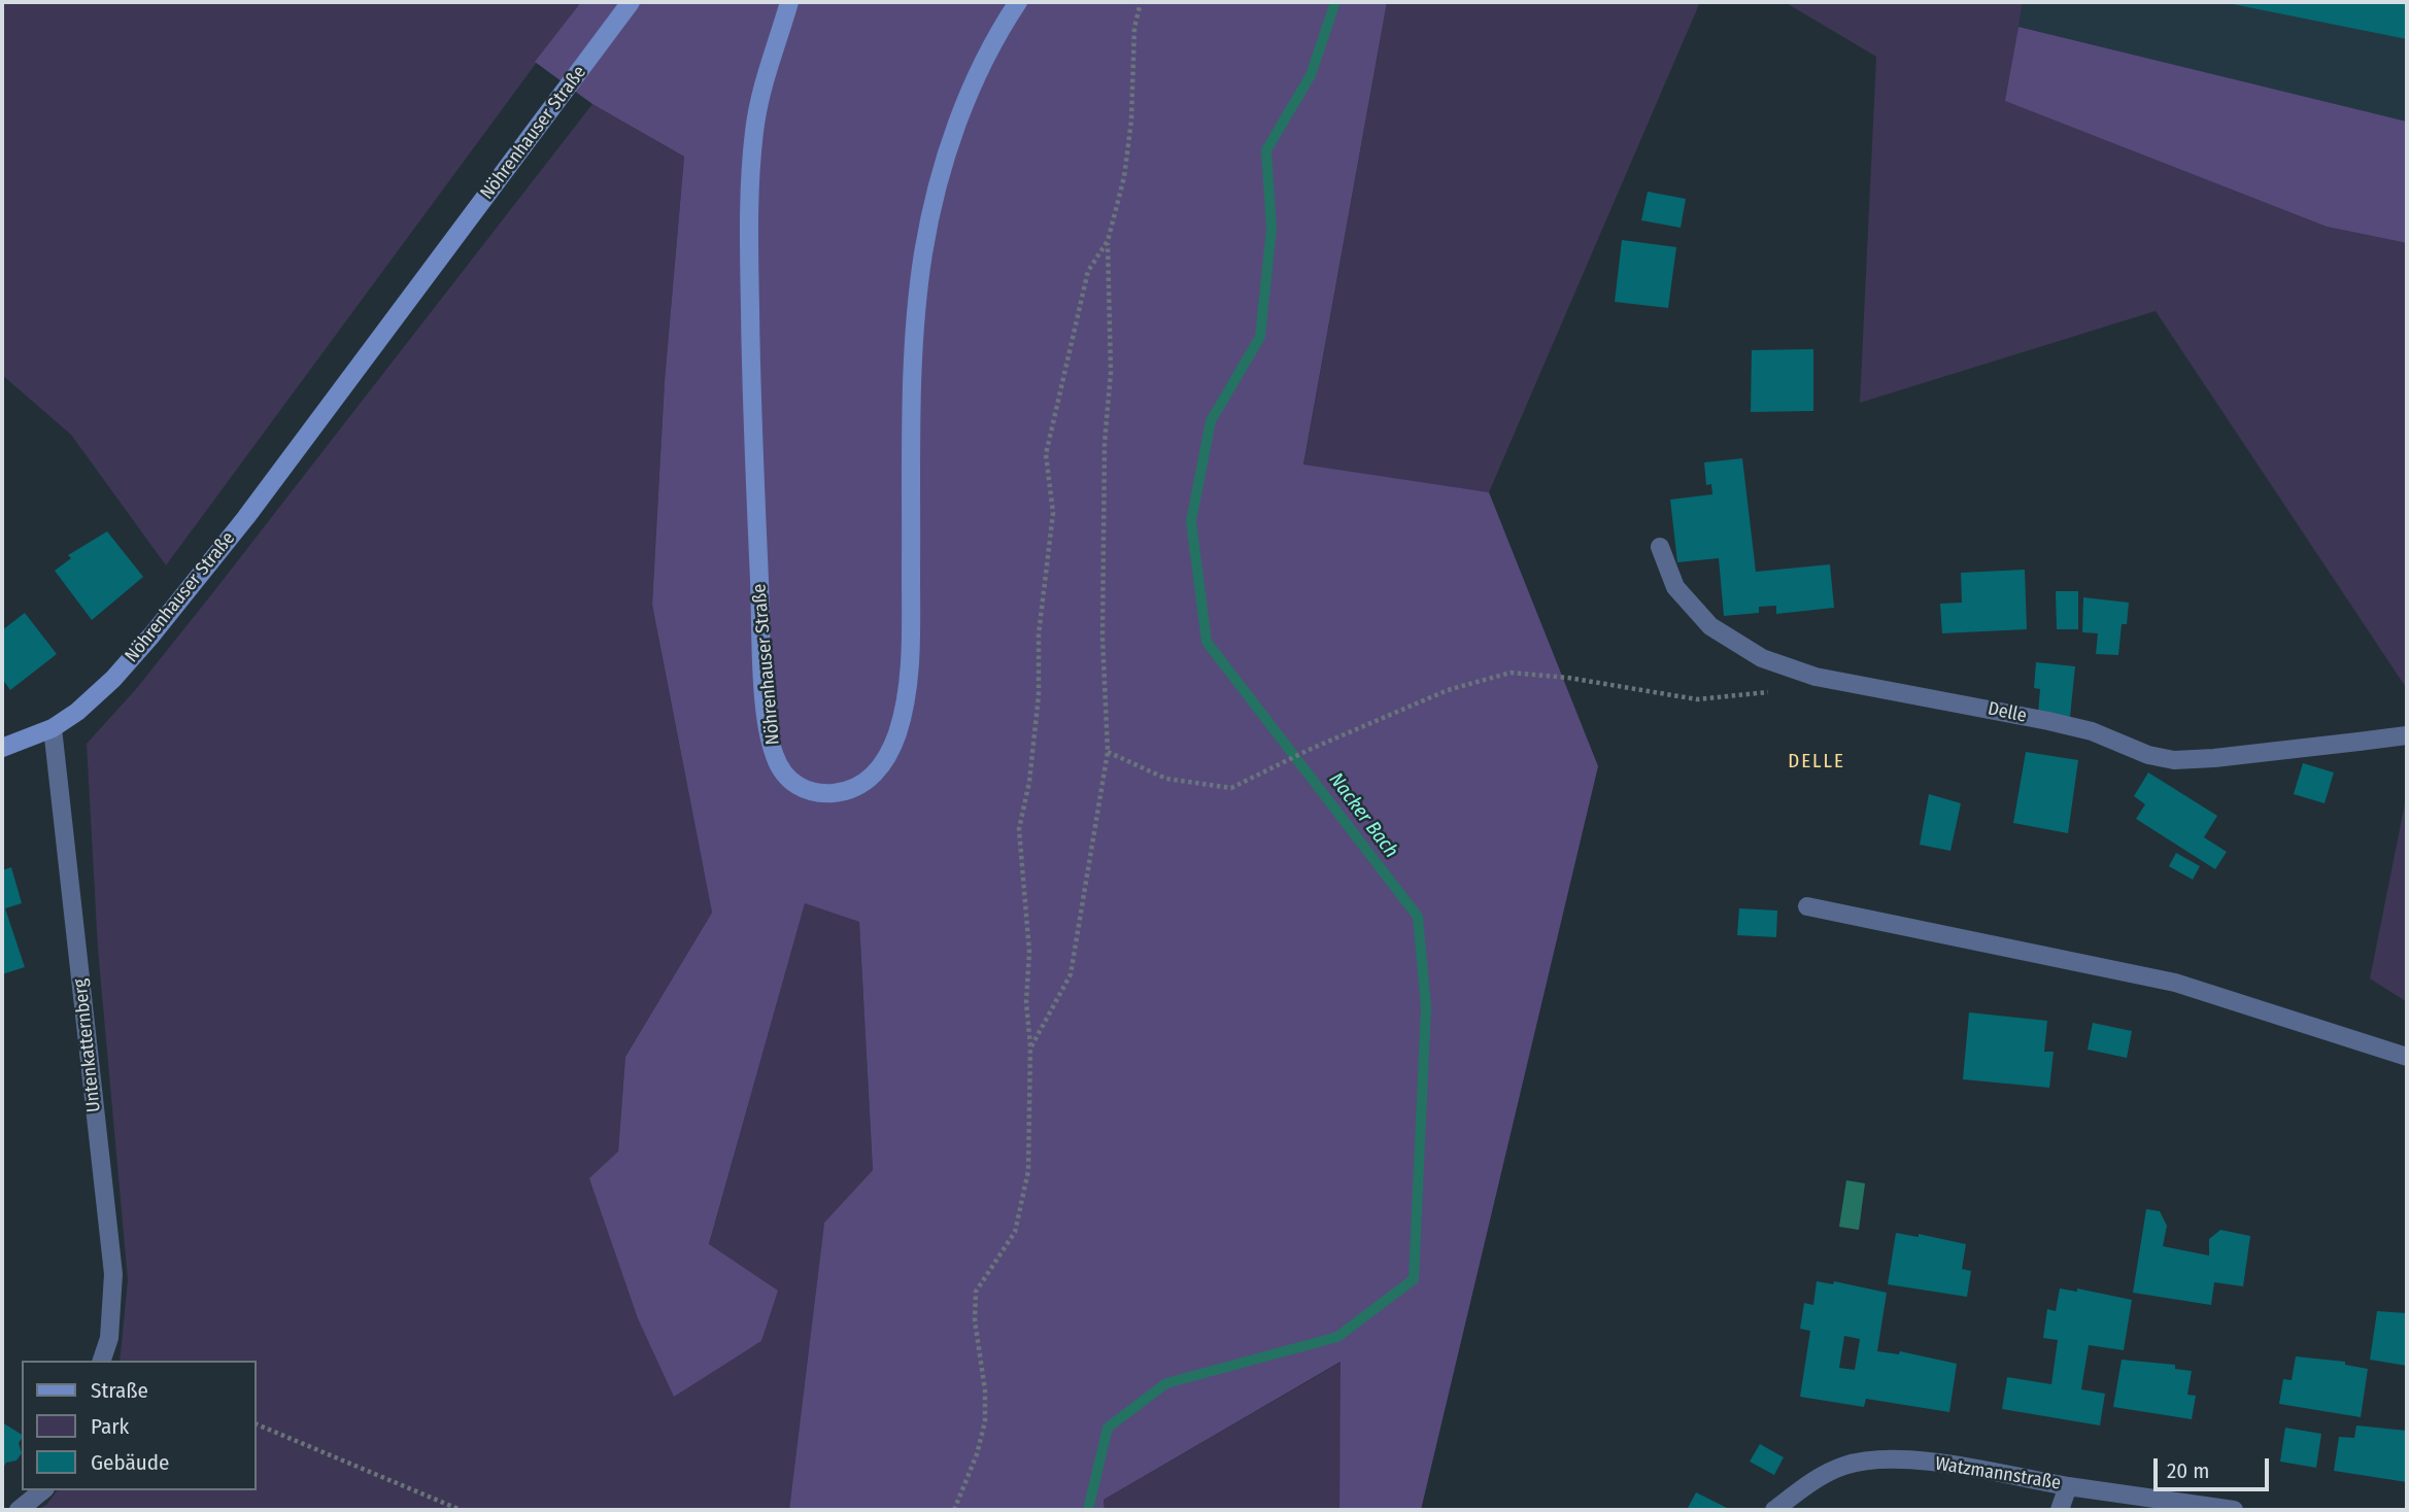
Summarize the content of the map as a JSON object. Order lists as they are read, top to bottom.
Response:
{
  "streets": {
    "street": [
      "Nöhrenhauser Straße",
      "Delle",
      "Untenkatternberg",
      "Watzmannstraße"
    ]
  },
  "crossings": [
    ["Nöhrenhauser Straße", "Untenkatternberg"]
  ],
  "districts": ["DELLE"],
  "water": ["Nacker Bach"],
  "legend": ["Straße", "Park", "Gebäude"],
  "scale_bar": "20 m"
}
